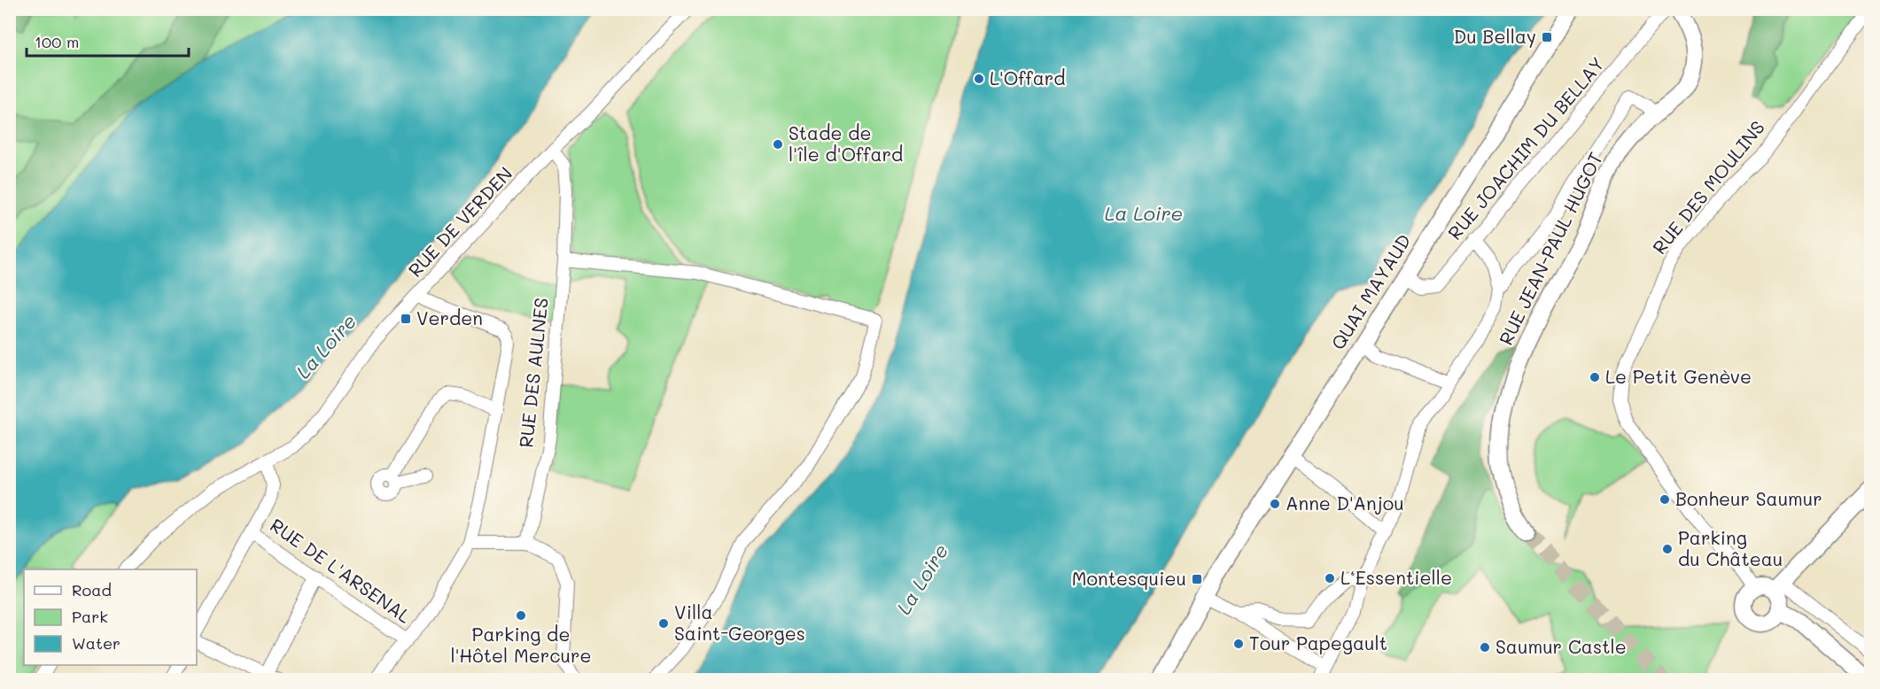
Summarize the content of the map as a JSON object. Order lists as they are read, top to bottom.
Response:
{
  "streets": {
    "street": [
      "RUE JOACHIM DU BELLAY",
      "RUE DES MOULINS",
      "RUE DE VERDEN",
      "RUE JEAN-PAUL HUGOT",
      "QUAI MAYAUD",
      "RUE DES AULNES",
      "RUE DE L'ARSENAL"
    ]
  },
  "crossings": [
    ["RUE JOACHIM DU BELLAY", "QUAI MAYAUD"],
    ["RUE DE VERDEN", "RUE DES AULNES"]
  ],
  "water": ["La Loire"],
  "places": {
    "transit": ["Du Bellay", "Verden", "Montesquieu"],
    "other": [
      "L'Offard",
      "Stade de l'île d'Offard",
      "Le Petit Genève",
      "Bonheur Saumur",
      "Anne D'Anjou",
      "Parking du Château",
      "L‘Essentielle",
      "Parking de l'Hôtel Mercure",
      "Villa Saint-Georges",
      "Tour Papegault",
      "Saumur Castle"
    ]
  },
  "legend": ["Road", "Park", "Water"],
  "scale_bar": "100 m"
}
